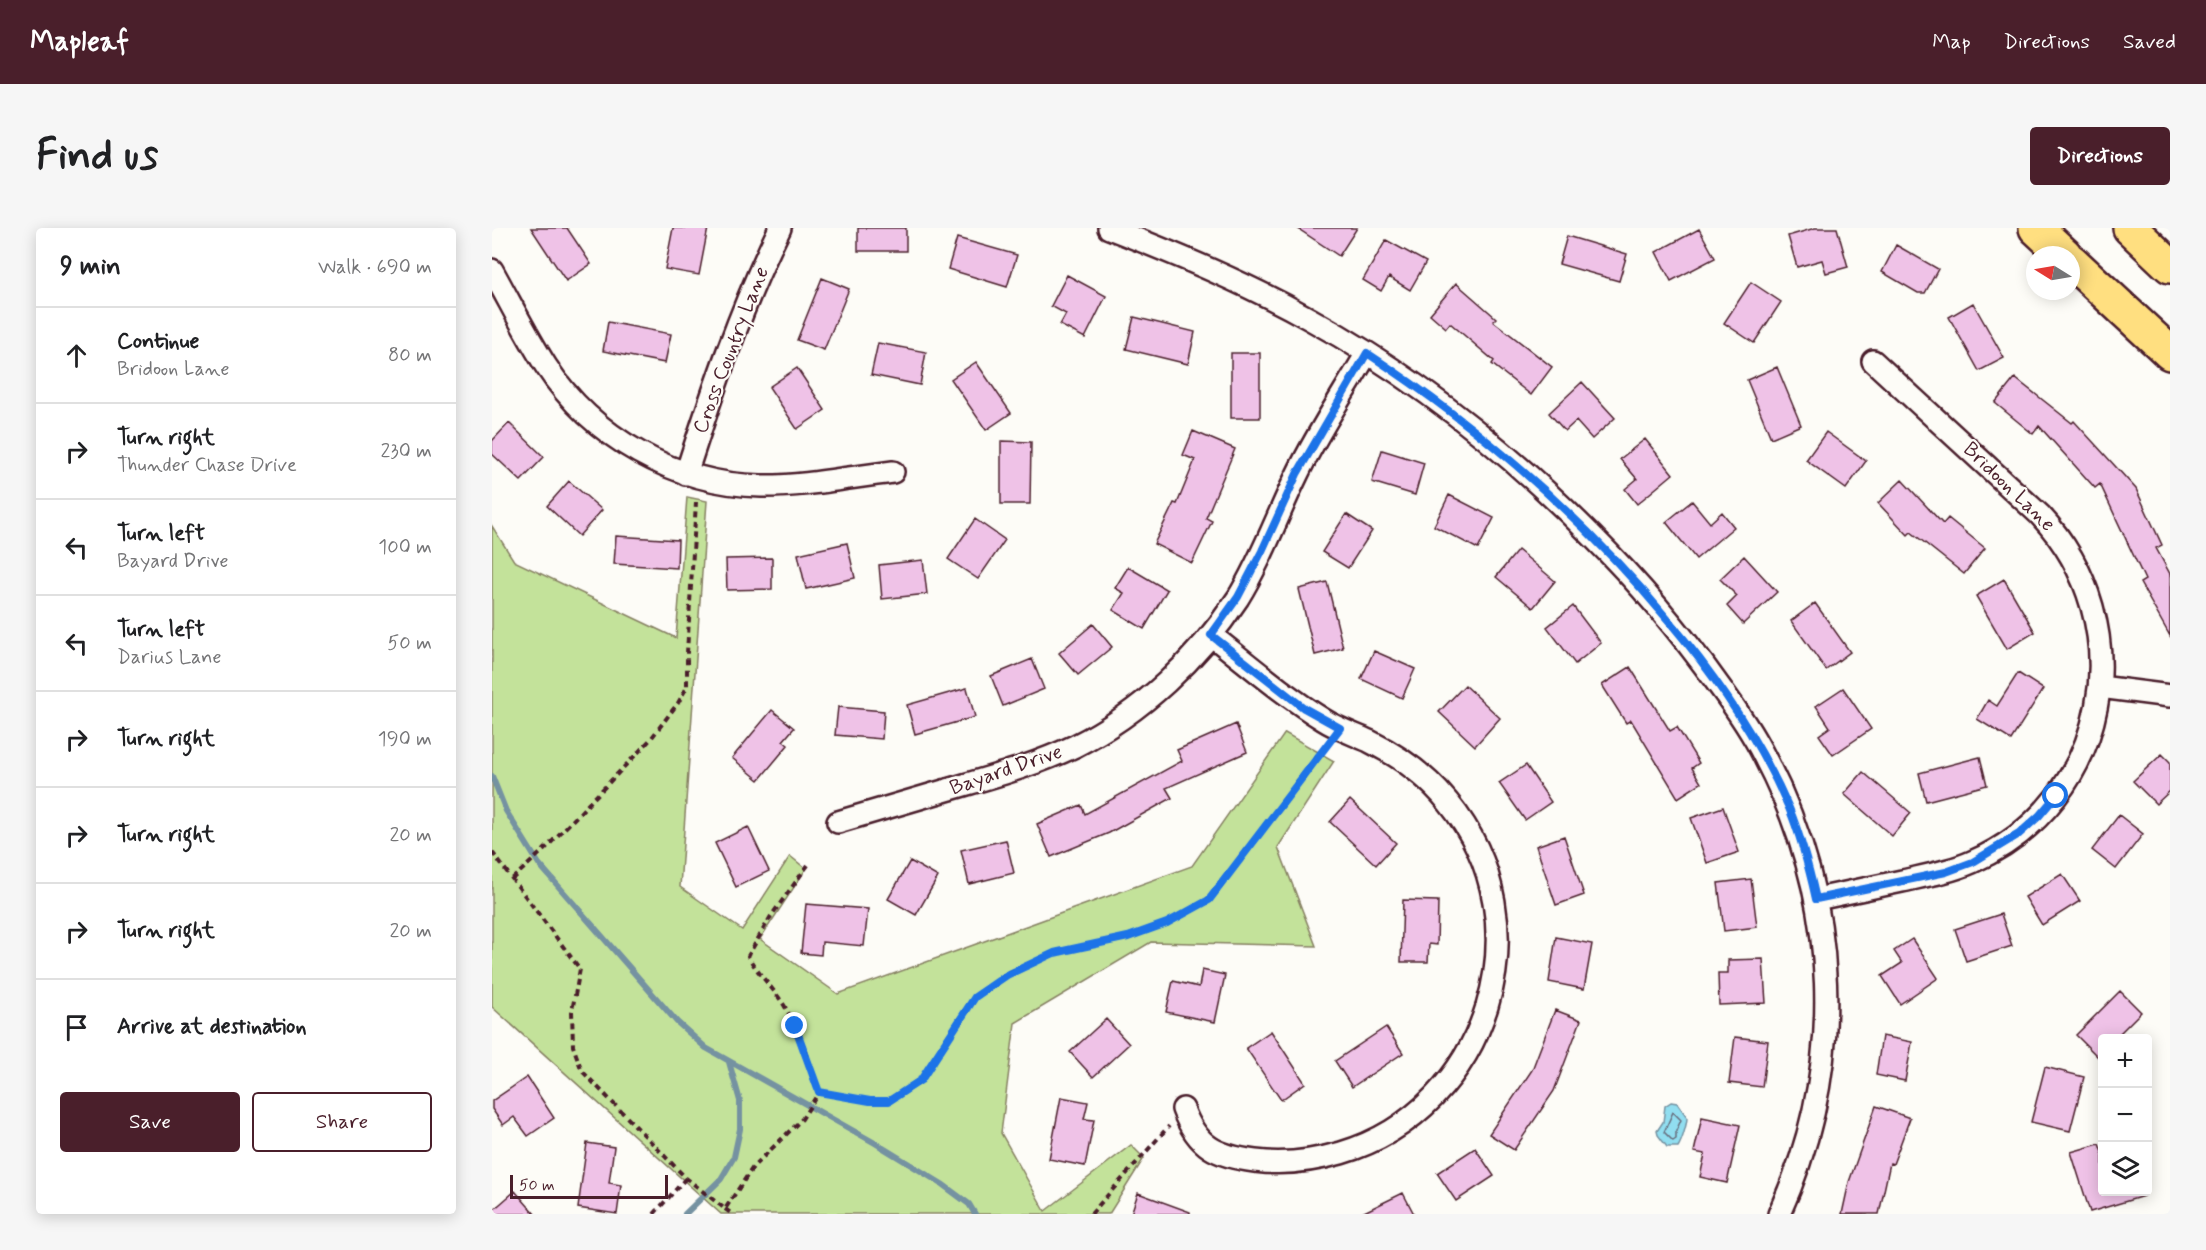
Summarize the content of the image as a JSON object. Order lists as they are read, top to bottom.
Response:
{
  "streets": {
    "street": ["Cross Country Lane", "Bridoon Lane", "Bayard Drive"]
  },
  "scale_bar": "50 m",
  "north": "left",
  "page": {
    "header": "Mapleaf",
    "nav": ["Map", "Directions", "Saved"],
    "buttons": [
      "Directions",
      ["Save", "Share"]
    ],
    "title": "Find us",
    "heading": ["9 min", "Walk · 690 m"],
    "list": [
      ["Continue", "Bridoon Lane", "80 m"],
      ["Turn right", "Thunder Chase Drive", "230 m"],
      ["Turn left", "Bayard Drive", "100 m"],
      ["Turn left", "Darius Lane", "50 m"],
      ["Turn right", "190 m"],
      ["Turn right", "20 m"],
      ["Turn right", "20 m"],
      "Arrive at destination"
    ],
    "map_buttons": ["+", "−"],
    "scale": "50 m"
  }
}
